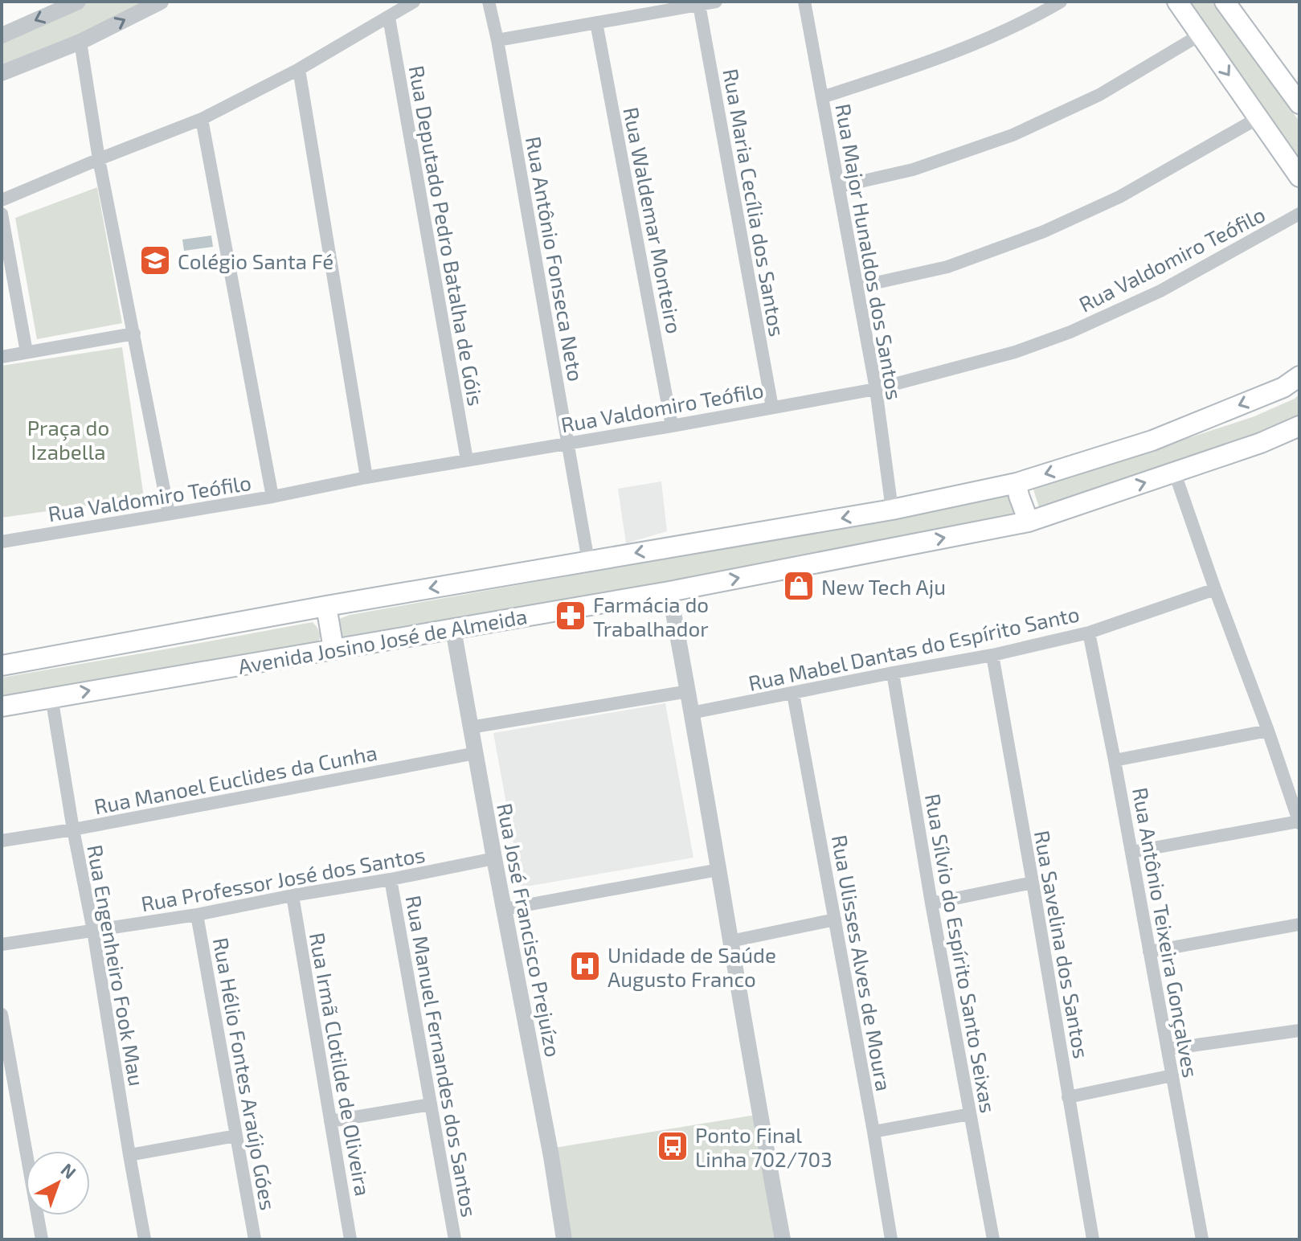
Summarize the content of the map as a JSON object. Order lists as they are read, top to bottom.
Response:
{
  "streets": {
    "main road": ["Avenida Josino José de Almeida"],
    "street": [
      "Rua Maria Cecília dos Santos",
      "Rua Waldemar Monteiro",
      "Rua Deputado Pedro Batalha de Góis",
      "Rua Major Hunaldos dos Santos",
      "Rua Antônio Fonseca Neto",
      "Rua Valdomiro Teófilo",
      "Rua Mabel Dantas do Espírito Santo",
      "Rua Manoel Euclides da Cunha",
      "Rua Professor José dos Santos",
      "Rua José Francisco Prejuízo",
      "Rua Antônio Teixeira Gonçalves",
      "Rua Savelina dos Santos",
      "Rua Sílvio do Espírito Santo Seixas",
      "Rua Ulisses Alves de Moura",
      "Rua Engenheiro Fook Mau",
      "Rua Manuel Fernandes dos Santos",
      "Rua Irmã Clotilde de Oliveira",
      "Rua Hélio Fontes Araújo Góes"
    ]
  },
  "crossings": [
    ["Rua Maria Cecília dos Santos", "Rua Valdomiro Teófilo"],
    ["Rua Waldemar Monteiro", "Rua Valdomiro Teófilo"],
    ["Rua Deputado Pedro Batalha de Góis", "Rua Valdomiro Teófilo"],
    ["Rua Major Hunaldos dos Santos", "Rua Valdomiro Teófilo"],
    ["Rua Major Hunaldos dos Santos", "Avenida Josino José de Almeida"],
    ["Rua Antônio Fonseca Neto", "Rua Valdomiro Teófilo"],
    ["Rua Antônio Fonseca Neto", "Avenida Josino José de Almeida"],
    ["Avenida Josino José de Almeida", "Rua José Francisco Prejuízo"],
    ["Avenida Josino José de Almeida", "Rua Engenheiro Fook Mau"],
    ["Rua Mabel Dantas do Espírito Santo", "Rua Antônio Teixeira Gonçalves"],
    ["Rua Mabel Dantas do Espírito Santo", "Rua Savelina dos Santos"],
    ["Rua Mabel Dantas do Espírito Santo", "Rua Sílvio do Espírito Santo Seixas"],
    ["Rua Mabel Dantas do Espírito Santo", "Rua Ulisses Alves de Moura"],
    ["Rua Manoel Euclides da Cunha", "Rua José Francisco Prejuízo"],
    ["Rua Manoel Euclides da Cunha", "Rua Engenheiro Fook Mau"],
    ["Rua Professor José dos Santos", "Rua José Francisco Prejuízo"],
    ["Rua Professor José dos Santos", "Rua Engenheiro Fook Mau"],
    ["Rua Professor José dos Santos", "Rua Manuel Fernandes dos Santos"],
    ["Rua Professor José dos Santos", "Rua Irmã Clotilde de Oliveira"],
    ["Rua Professor José dos Santos", "Rua Hélio Fontes Araújo Góes"]
  ],
  "parks": ["Praça do Izabella"],
  "places": {
    "school or university": ["Colégio Santa Fé"],
    "shop": ["New Tech Aju"],
    "pharmacy": ["Farmácia do Trabalhador"],
    "hospital": ["Unidade de Saúde Augusto Franco"],
    "bus stop": ["Ponto Final Linha 702/703"]
  },
  "north": "top right"
}
